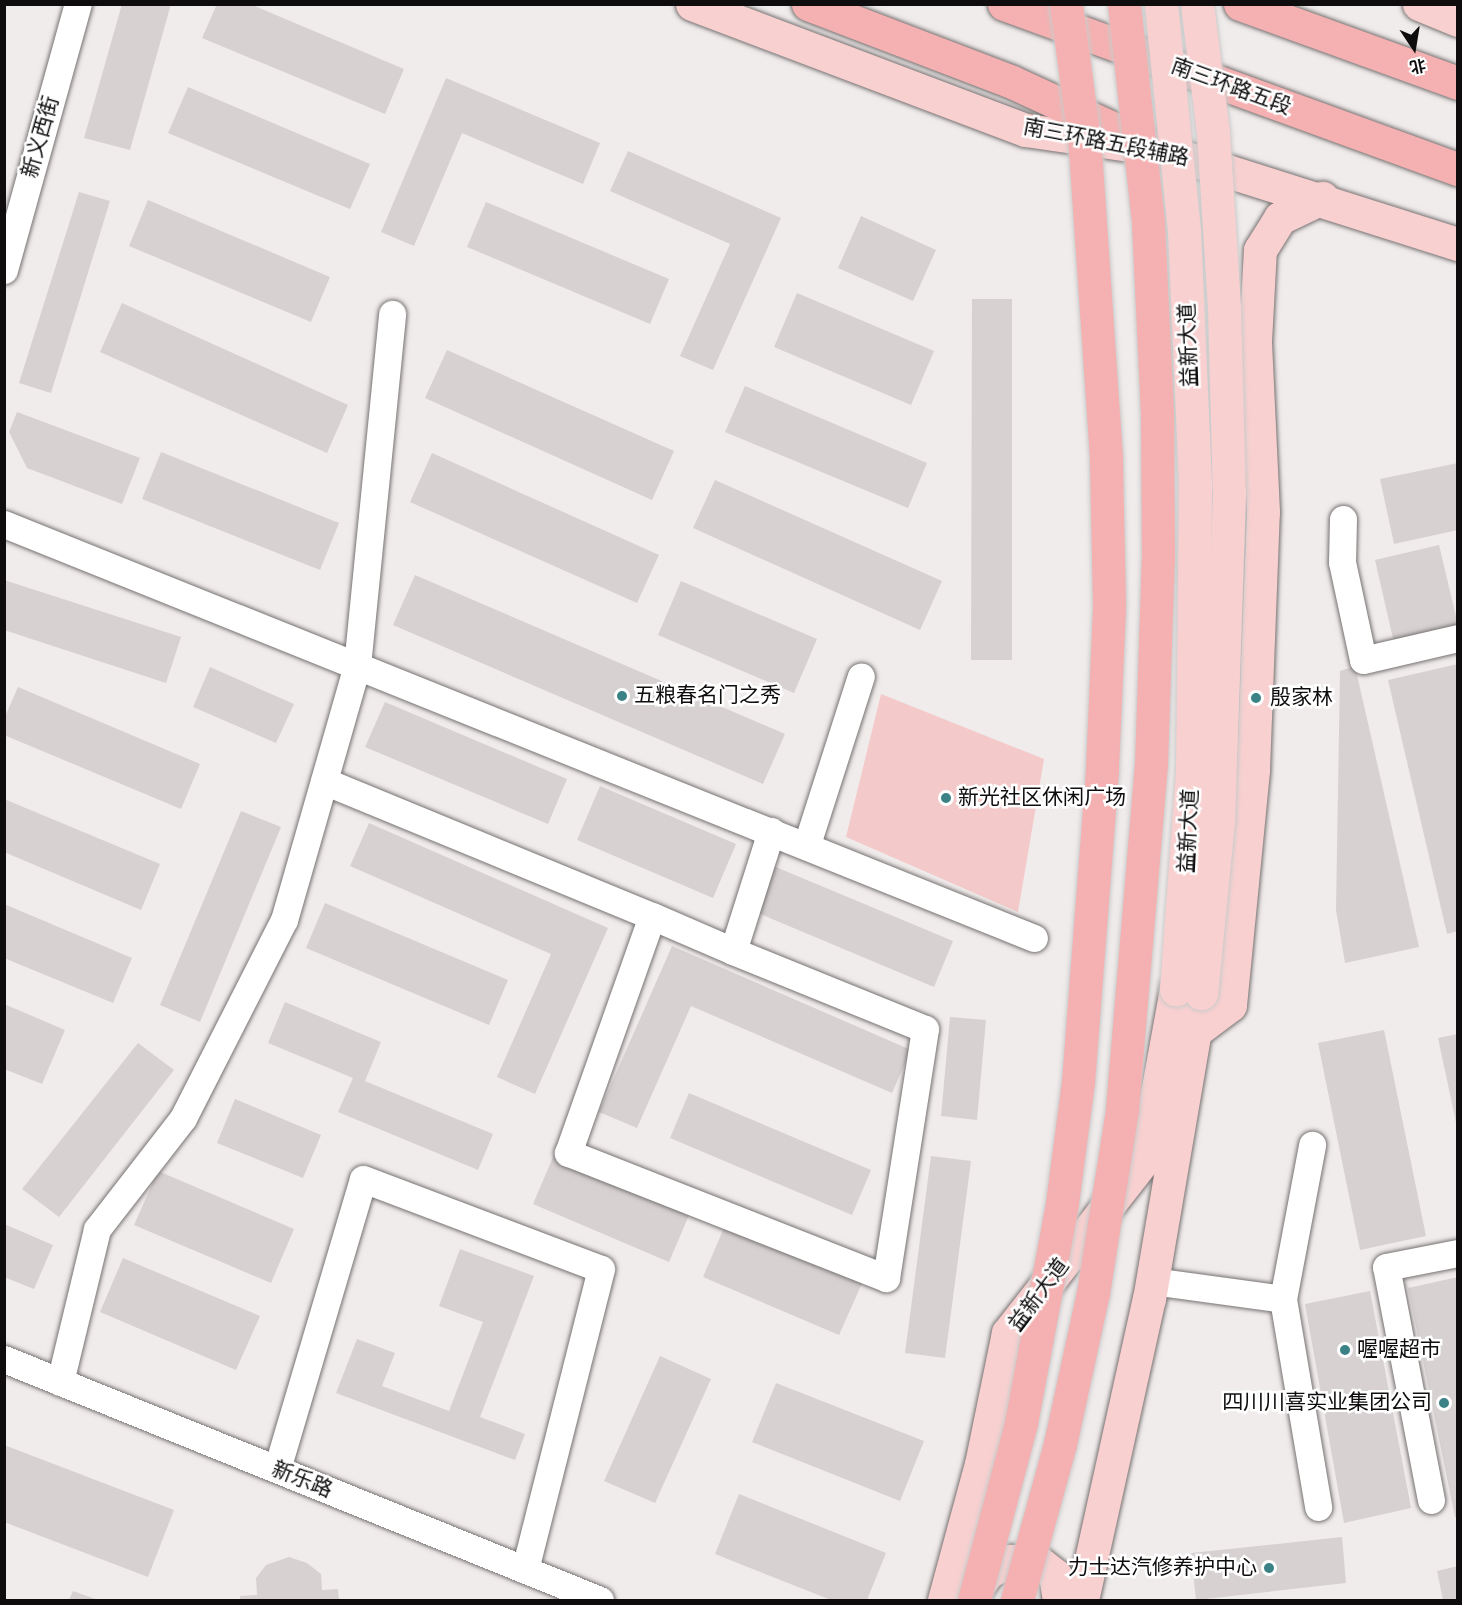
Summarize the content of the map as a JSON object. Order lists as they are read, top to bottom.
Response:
{
  "streets": {
    "highway": ["南三环路五段"],
    "main road": ["南三环路五段辅路", "益新大道"],
    "street": ["新义西街", "新乐路"]
  },
  "places": [
    "五粮春名门之秀",
    "殷家林",
    "新光社区休闲广场",
    "喔喔超市",
    "四川川喜实业集团公司",
    "力士达汽修养护中心"
  ],
  "north": "bottom"
}
